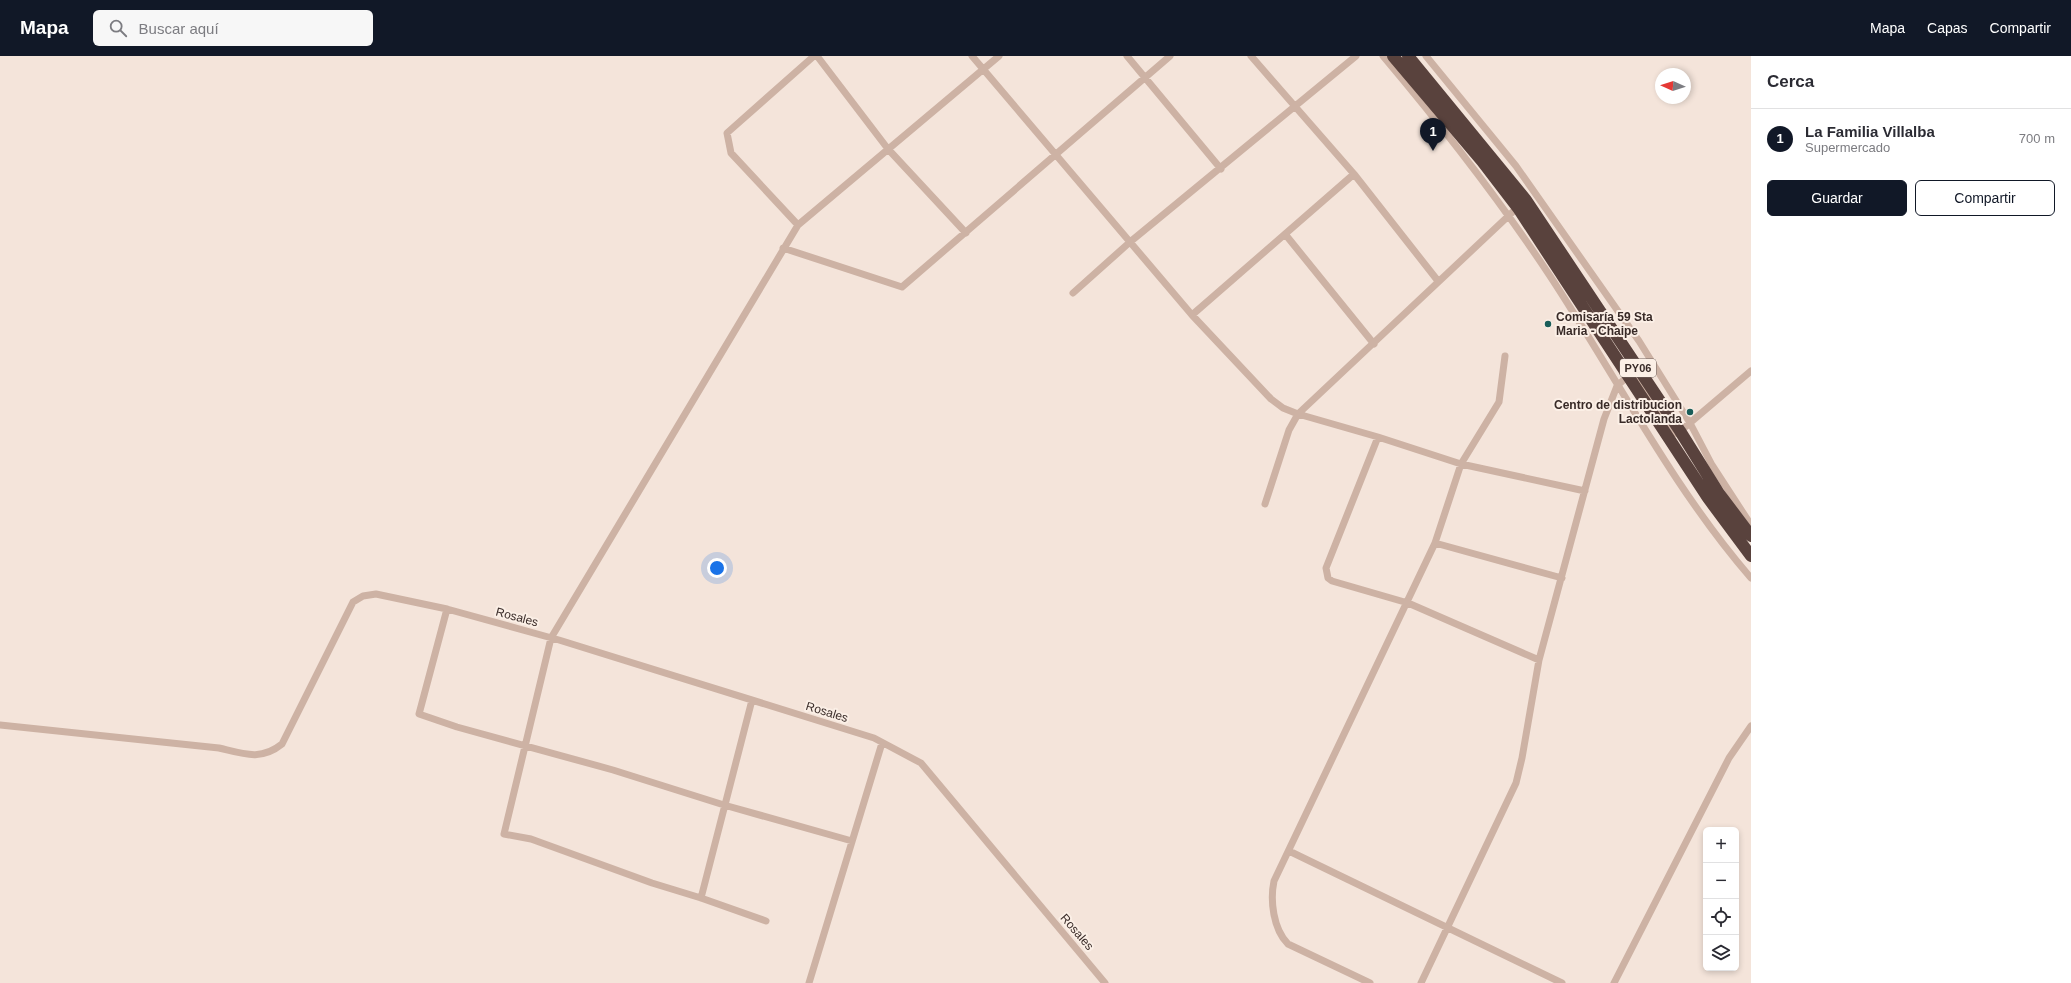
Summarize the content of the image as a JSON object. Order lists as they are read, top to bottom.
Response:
{
  "streets": {
    "highway": ["PY06"],
    "street": ["Rosales"]
  },
  "places": ["Comisaría 59 Sta Maria - Chaipe", "Centro de distribucion Lactolanda"],
  "north": "left",
  "page": {
    "header": "Mapa",
    "search": "Buscar aquí",
    "nav": ["Mapa", "Capas", "Compartir"],
    "heading": "Cerca",
    "list": [
      {
        "mark": "1",
        "name": "La Familia Villalba",
        "note": "Supermercado",
        "value": "700 m"
      }
    ],
    "pins": "1",
    "buttons": ["Guardar", "Compartir"],
    "map_buttons": ["+", "−"]
  }
}
